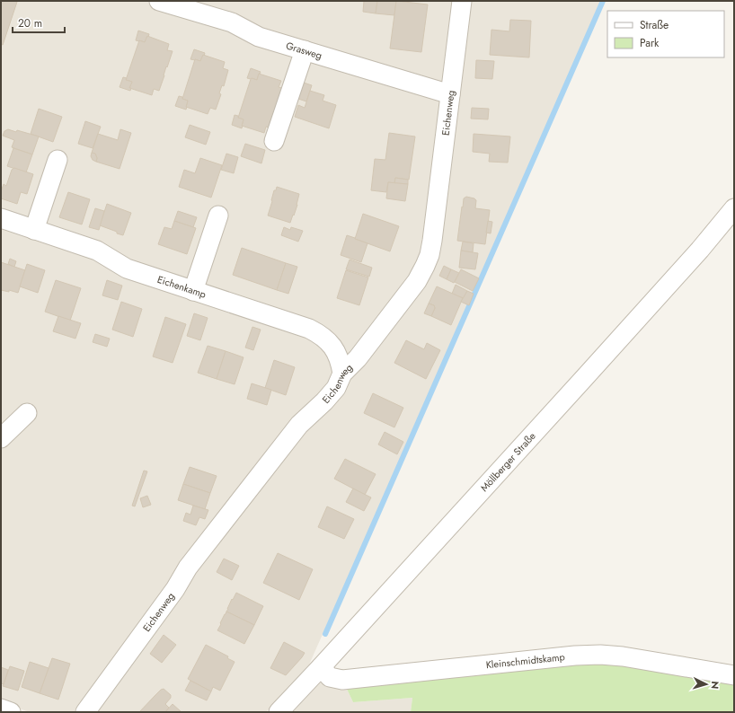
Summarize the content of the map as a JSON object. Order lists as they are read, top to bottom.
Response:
{
  "streets": {
    "street": [
      "Grasweg",
      "Eichenweg",
      "Eichenkamp",
      "Möllberger Straße",
      "Kleinschmidtskamp"
    ]
  },
  "crossings": [
    ["Grasweg", "Eichenweg"],
    ["Eichenweg", "Eichenkamp"],
    ["Möllberger Straße", "Kleinschmidtskamp"]
  ],
  "legend": ["Straße", "Park"],
  "scale_bar": "20 m",
  "north": "right"
}
